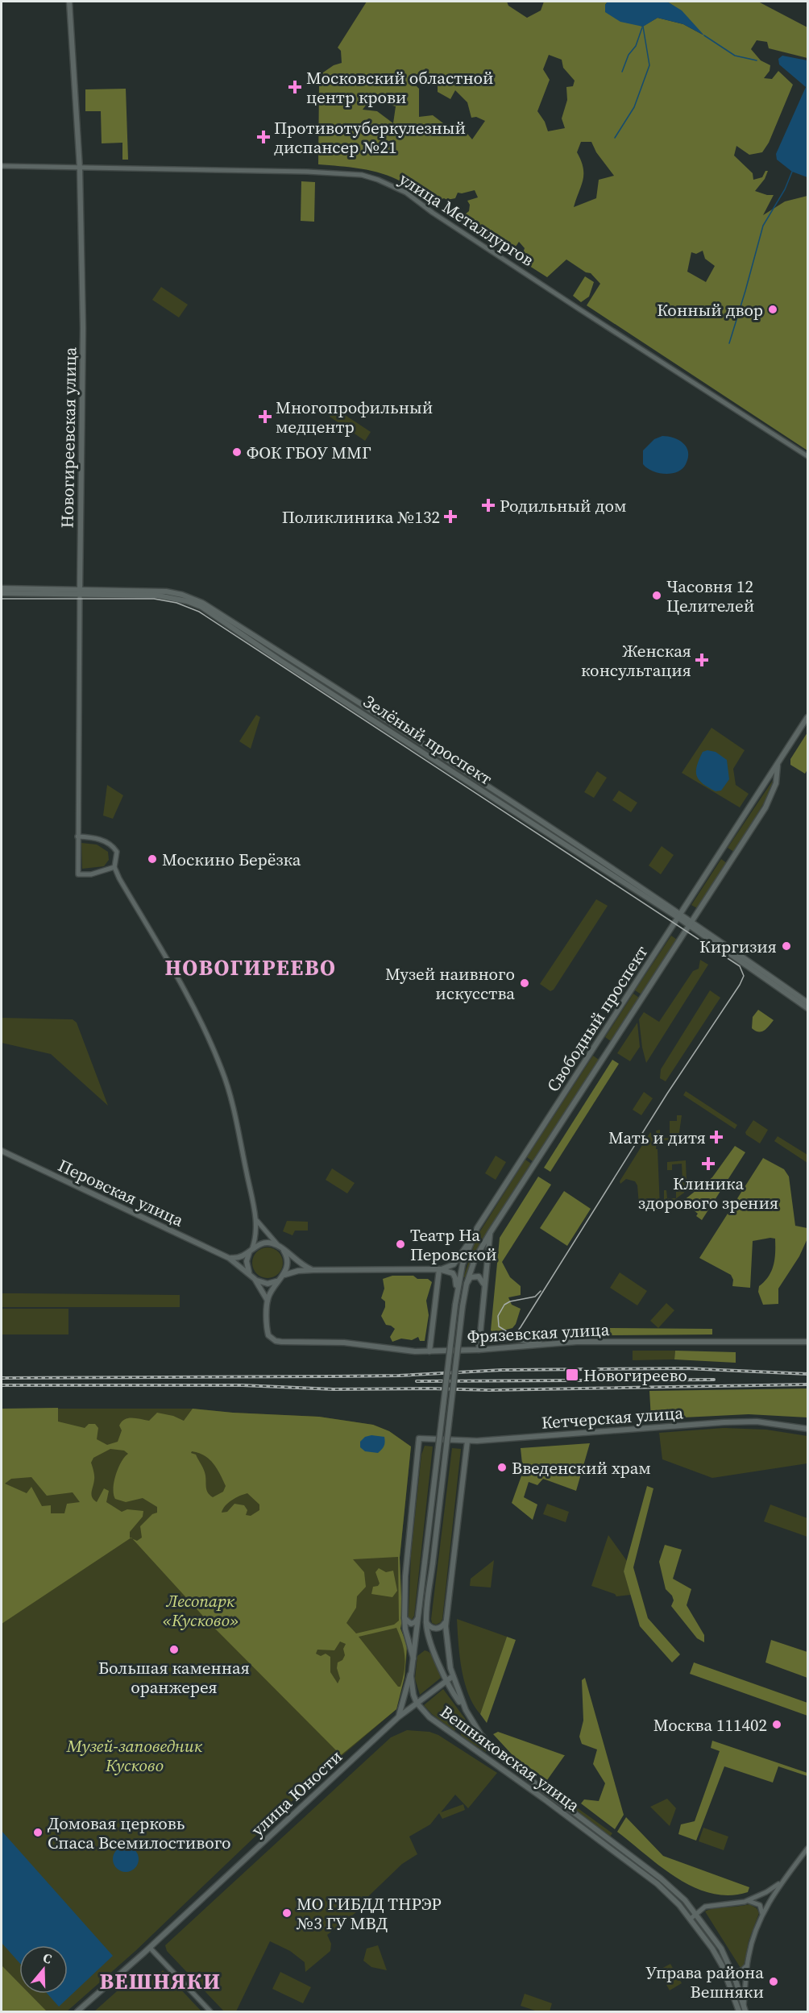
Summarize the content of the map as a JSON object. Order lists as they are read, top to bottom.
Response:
{
  "streets": {
    "main road": [
      "Новогиреевская улица",
      "Зелёный проспект",
      "Свободный проспект",
      "Перовская улица",
      "Фрязевская улица",
      "Кетчерская улица",
      "Вешняковская улица",
      "улица Юности"
    ],
    "street": ["улица Металлургов"]
  },
  "crossings": [
    ["улица Металлургов", "Новогиреевская улица"],
    ["Новогиреевская улица", "Зелёный проспект"],
    ["Зелёный проспект", "Свободный проспект"],
    ["Свободный проспект", "Вешняковская улица"],
    ["Свободный проспект", "улица Юности"],
    ["Кетчерская улица", "Вешняковская улица"],
    ["Вешняковская улица", "улица Юности"]
  ],
  "districts": ["НОВОГИРЕЕВО", "ВЕШНЯКИ"],
  "parks": ["Лесопарк «Кусково»", "Музей-заповедник Кусково"],
  "places": {
    "health": [
      "Московский областной центр крови",
      "Противотуберкулезный диспансер №21",
      "Многопрофильный медцентр",
      "Родильный дом",
      "Поликлиника №132",
      "Женская консультация",
      "Мать и дитя",
      "Клиника здорового зрения"
    ],
    "other": [
      "Конный двор",
      "ФОК ГБОУ ММГ",
      "Часовня 12 Целителей",
      "Москино Берёзка",
      "Киргизия",
      "Музей наивного искусства",
      "Театр На Перовской",
      "Введенский храм",
      "Большая каменная оранжерея",
      "Москва 111402",
      "Домовая церковь Спаса Всемилостивого",
      "МО ГИБДД ТНРЭР №3 ГУ МВД",
      "Управа района Вешняки"
    ],
    "transit": ["Новогиреево"]
  },
  "north": "top"
}
